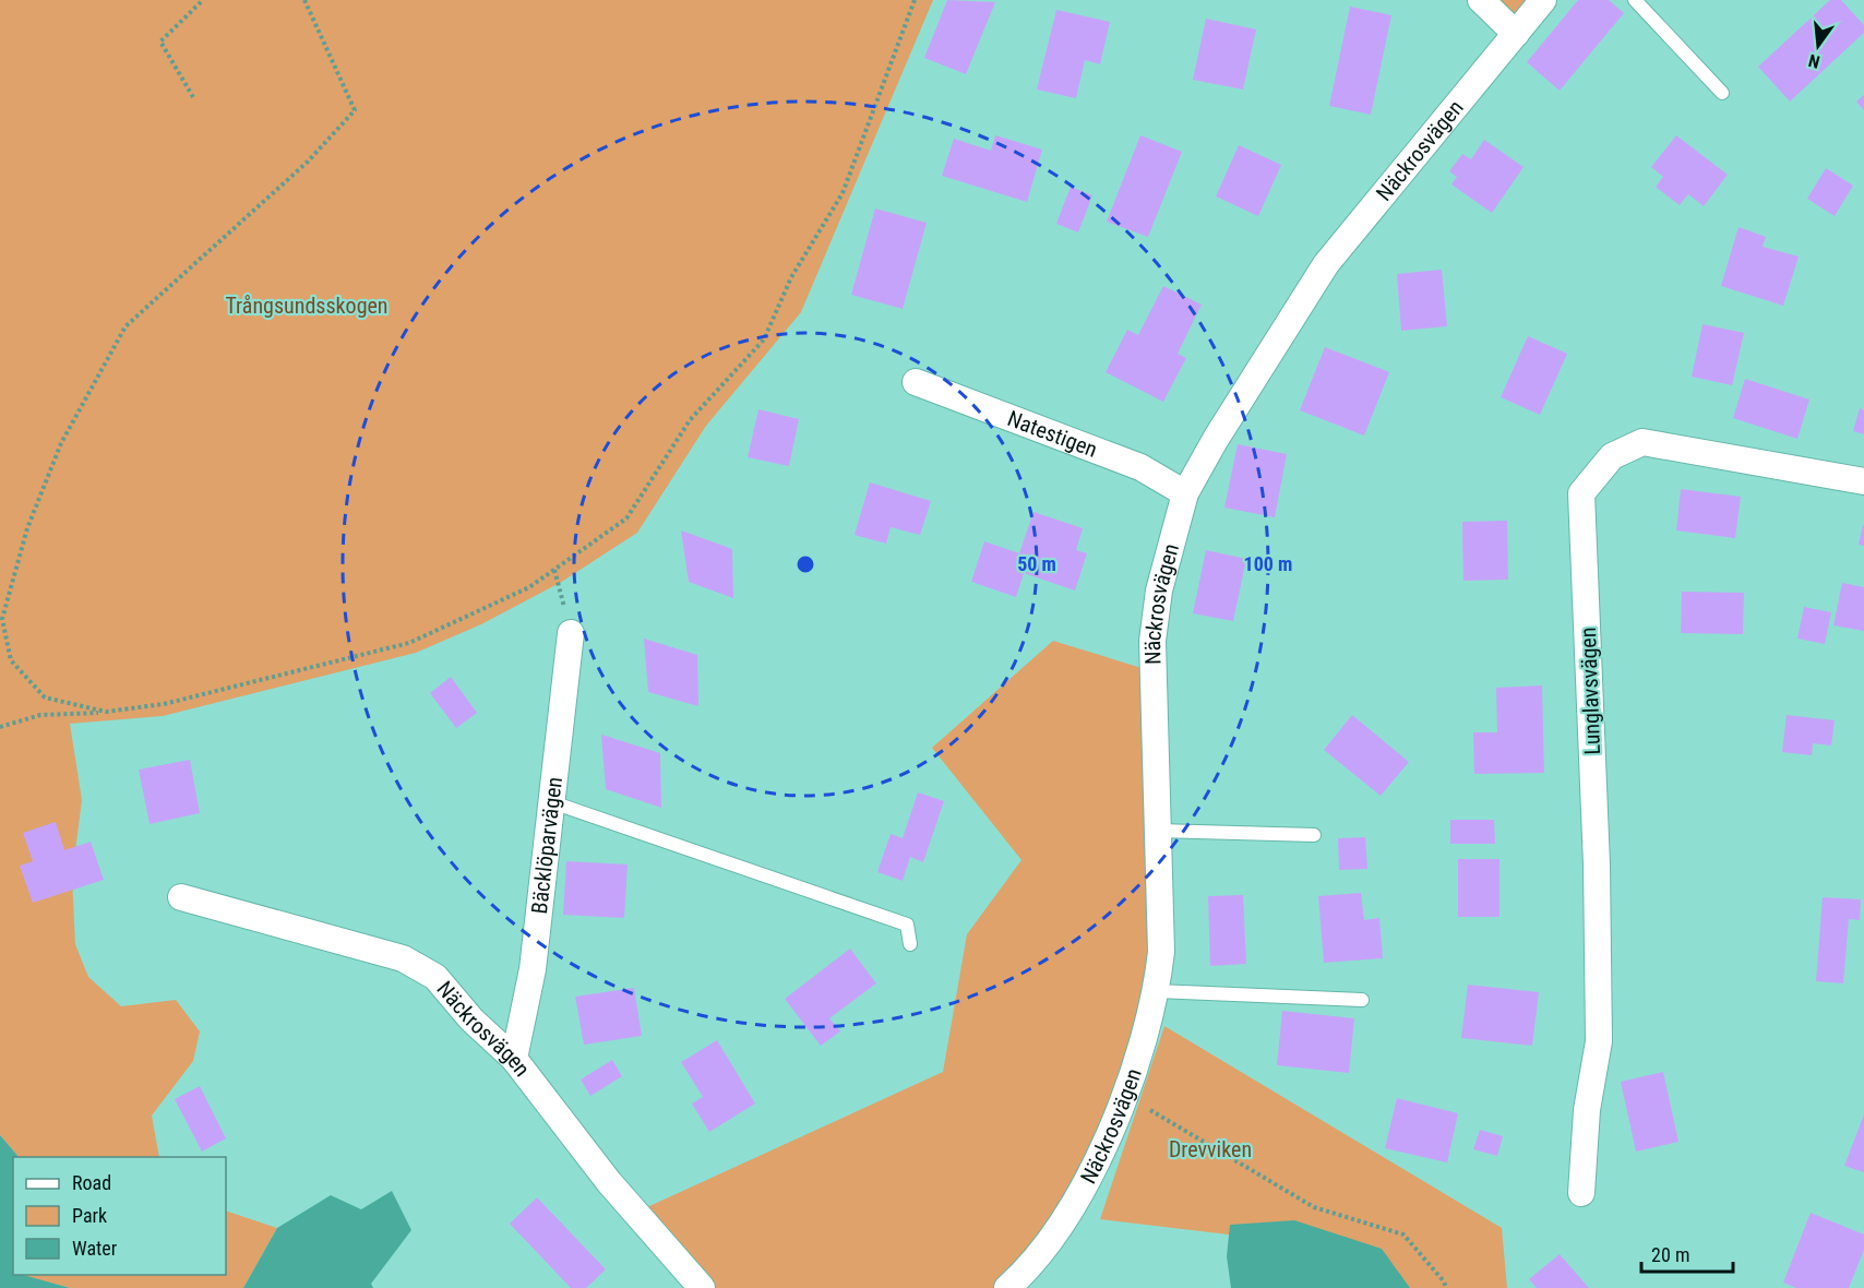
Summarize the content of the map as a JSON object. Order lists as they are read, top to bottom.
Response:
{
  "streets": {
    "street": [
      "Näckrosvägen",
      "Natestigen",
      "Lunglavsvägen",
      "Bäcklöparvägen"
    ]
  },
  "crossings": [
    ["Näckrosvägen", "Natestigen"],
    ["Näckrosvägen", "Bäcklöparvägen"]
  ],
  "parks": ["Trångsundsskogen", "Drevviken"],
  "legend": ["Road", "Park", "Water"],
  "scale_bar": "20 m",
  "north": "bottom",
  "rings": ["50 m", "100 m"]
}
